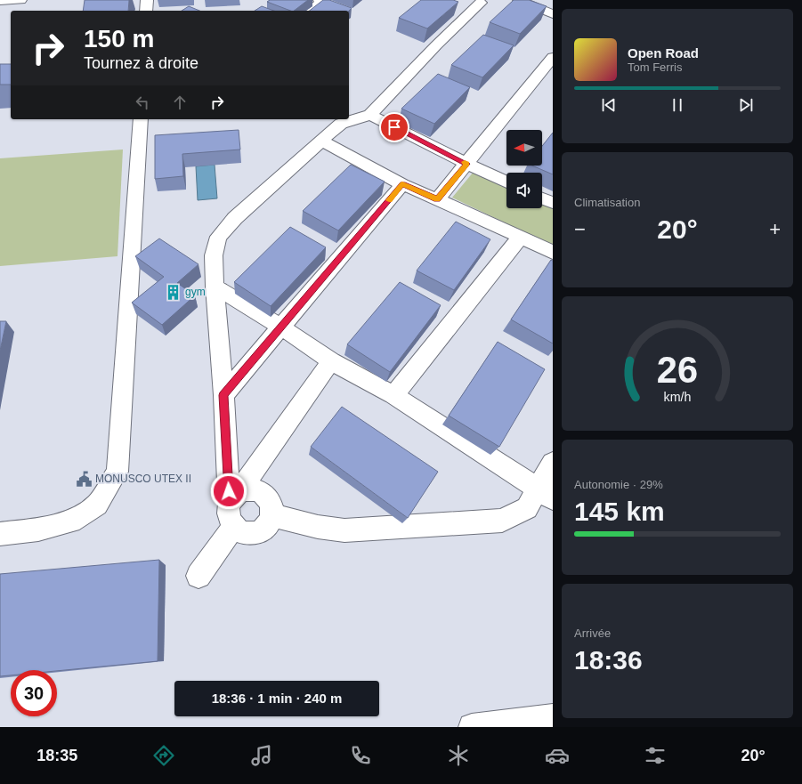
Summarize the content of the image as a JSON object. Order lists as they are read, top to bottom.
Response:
{
  "places": {
    "building": ["gym"],
    "public building": ["MONUSCO UTEX II"]
  },
  "north": "left",
  "page": {
    "turn": ["150 m", "Tournez à droite"],
    "song": ["Open Road", "Tom Ferris"],
    "tile": [
      "Climatisation",
      ["Autonomie · 29%", "145 km"],
      ["Arrivée", "18:36"]
    ],
    "heat": ["−", "20°", "+"],
    "limit": "30",
    "trip": "18:36 · 1 min · 240 m",
    "tabs": ["18:35", "20°"],
    "gauge": ["26", "km/h"]
  }
}
